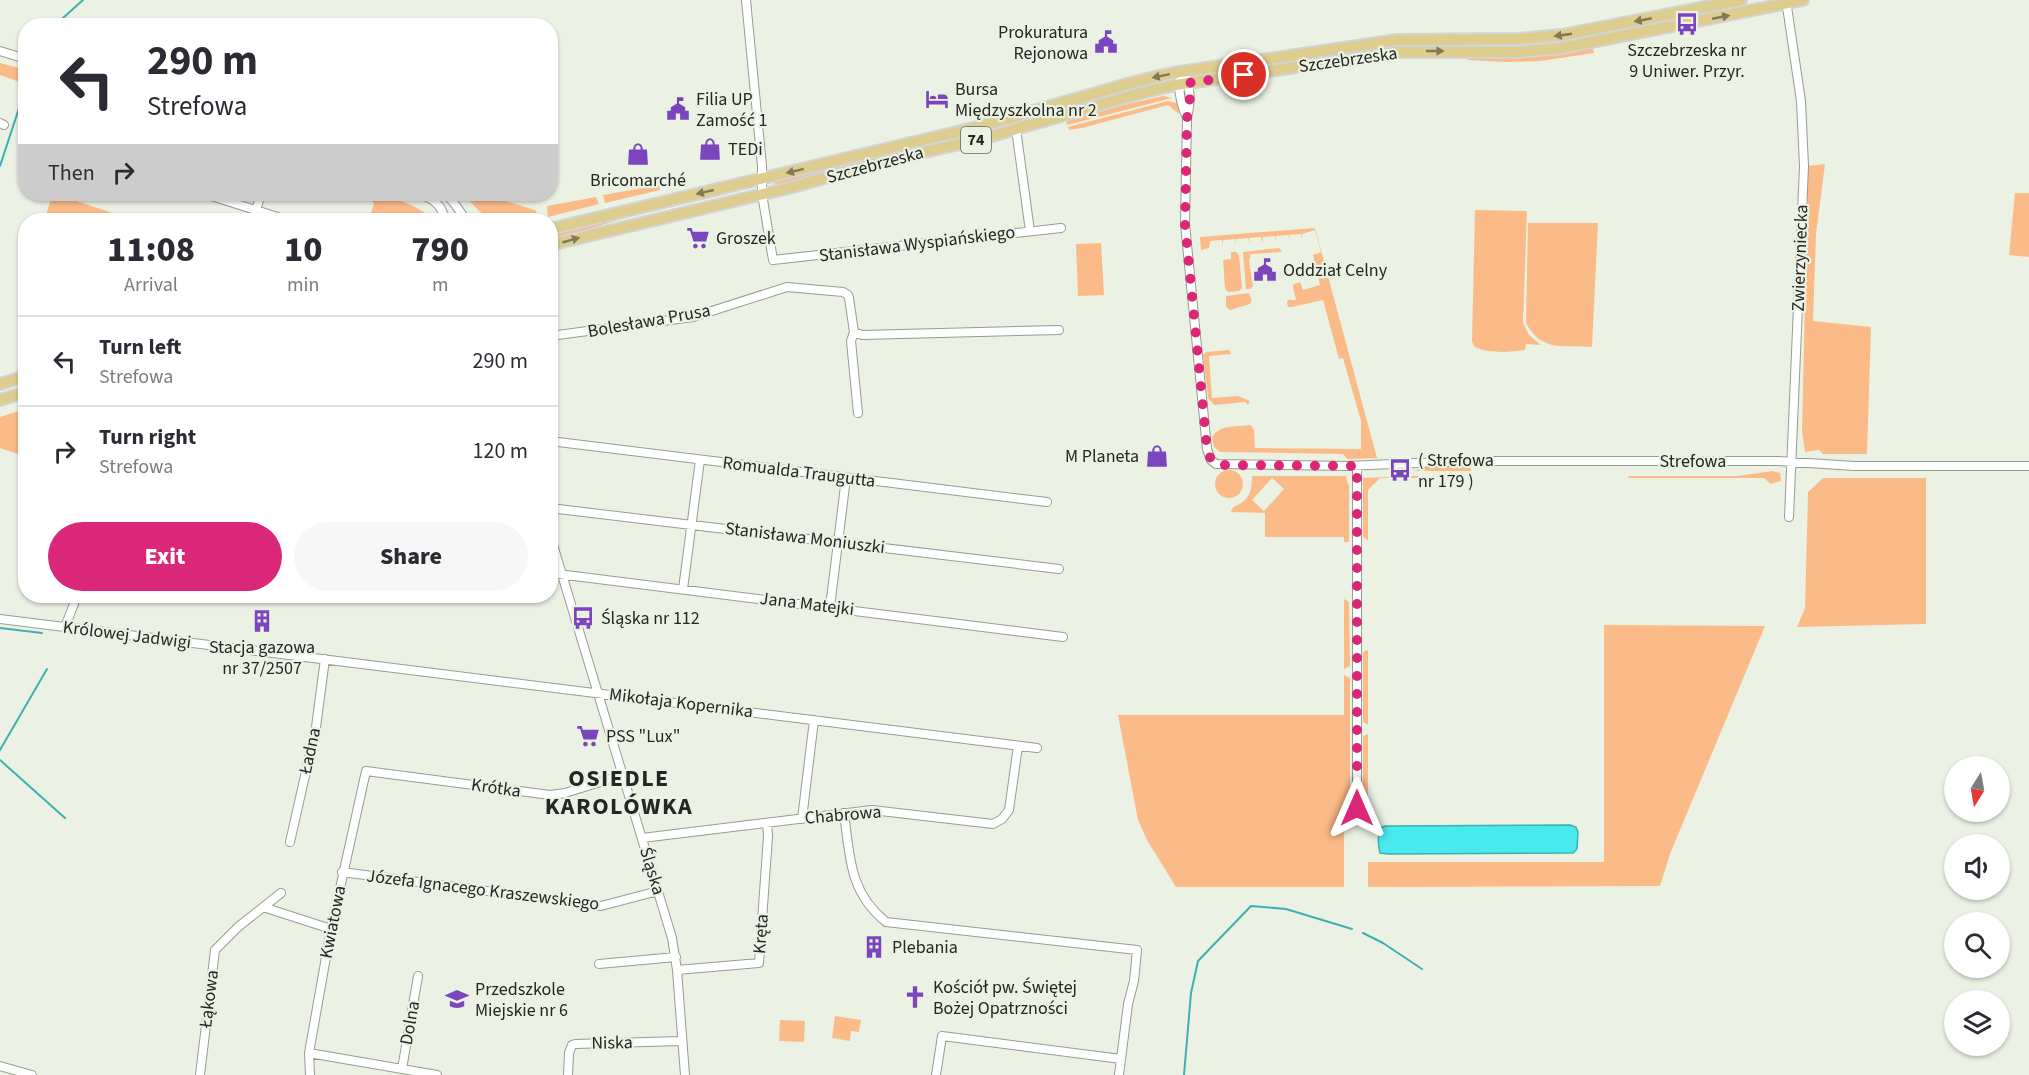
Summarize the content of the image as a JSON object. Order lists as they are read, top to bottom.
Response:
{
  "streets": {
    "main road": ["Szczebrzeska", "74"],
    "street": [
      "Stanisława Wyspiańskiego",
      "Zwierzyniecka",
      "Bolesława Prusa",
      "Strefowa",
      "Romualda Traugutta",
      "Stanisława Moniuszki",
      "Jana Matejki",
      "Królowej Jadwigi",
      "Mikołaja Kopernika",
      "Ładna",
      "Krótka",
      "Chabrowa",
      "Śląska",
      "Józefa Ignacego Kraszewskiego",
      "Kwiatowa",
      "Kręta",
      "Łąkowa",
      "Dolna",
      "Niska"
    ]
  },
  "crossings": [
    ["Szczebrzeska", "Stanisława Wyspiańskiego"],
    ["Szczebrzeska", "Zwierzyniecka"],
    ["Szczebrzeska", "Strefowa"],
    ["Zwierzyniecka", "Strefowa"],
    ["Jana Matejki", "Śląska"],
    ["Królowej Jadwigi", "Mikołaja Kopernika"],
    ["Królowej Jadwigi", "Ładna"],
    ["Mikołaja Kopernika", "Ładna"],
    ["Mikołaja Kopernika", "Chabrowa"],
    ["Mikołaja Kopernika", "Śląska"],
    ["Krótka", "Śląska"],
    ["Krótka", "Kwiatowa"],
    ["Chabrowa", "Śląska"],
    ["Chabrowa", "Kręta"],
    ["Śląska", "Józefa Ignacego Kraszewskiego"],
    ["Śląska", "Kręta"],
    ["Śląska", "Niska"],
    ["Józefa Ignacego Kraszewskiego", "Kwiatowa"]
  ],
  "districts": ["OSIEDLE KAROLÓWKA"],
  "places": {
    "bus stop": ["Szczebrzeska nr 9 Uniwer. Przyr.", "( Strefowa nr 179 )", "Śląska nr 112"],
    "public building": ["Prokuratura Rejonowa", "Filia UP Zamość 1", "Oddział Celny"],
    "hotel": ["Bursa Międzyszkolna nr 2"],
    "shop": ["TEDi", "Bricomarché", "M Planeta"],
    "supermarket": ["Groszek", "PSS \"Lux\""],
    "building": ["Stacja gazowa nr 37/2507", "Plebania"],
    "church": ["Kościół pw. Świętej Bożej Opatrzności"],
    "school or university": ["Przedszkole Miejskie nr 6"]
  },
  "north": "bottom",
  "page": {
    "turn": ["290 m", "Strefowa"],
    "then": "Then",
    "eta": [
      "11:08",
      "Arrival",
      "10",
      "min",
      "790",
      "m"
    ],
    "list": [
      {
        "name": "Turn left",
        "note": "Strefowa",
        "value": "290 m"
      },
      {
        "name": "Turn right",
        "note": "Strefowa",
        "value": "120 m"
      }
    ],
    "buttons": ["Exit", "Share"]
  }
}
